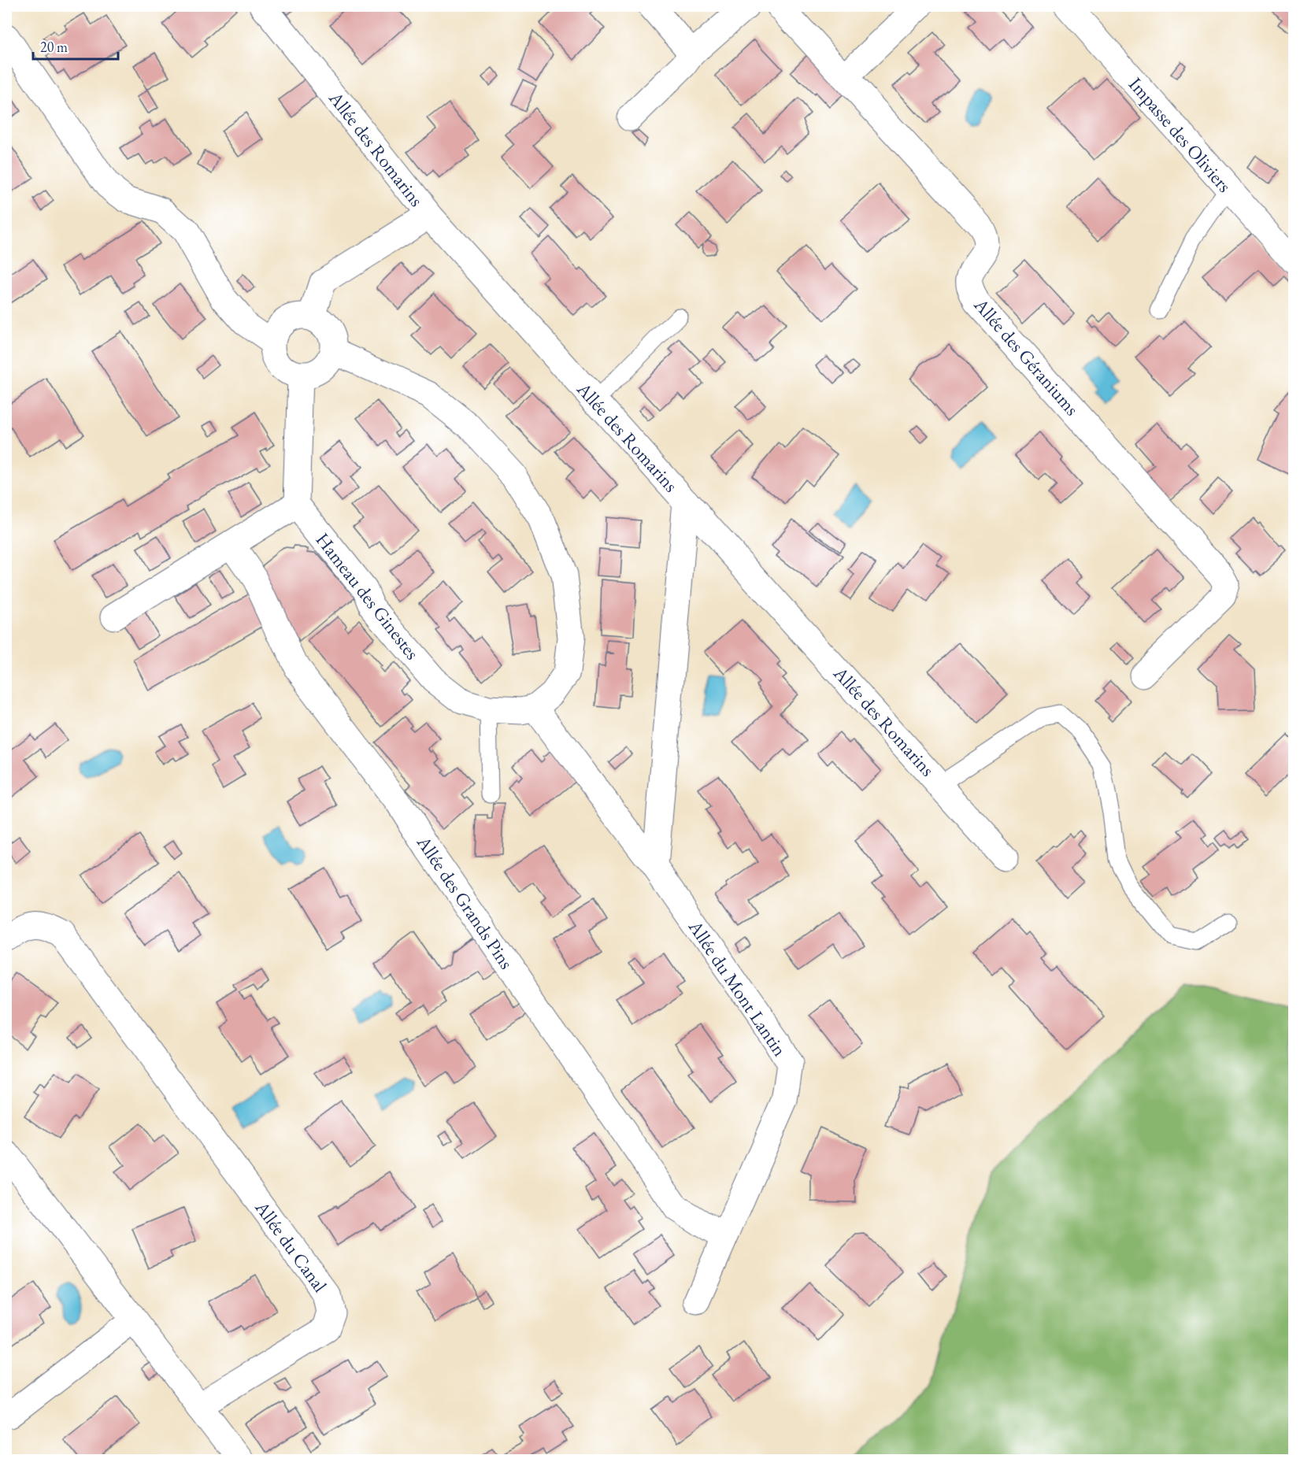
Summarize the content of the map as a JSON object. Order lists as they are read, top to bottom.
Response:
{
  "streets": {
    "street": [
      "Impasse des Oliviers",
      "Allée des Romarins",
      "Allée des Géraniums",
      "Hameau des Ginestes",
      "Allée des Grands Pins",
      "Allée du Mont Lantin",
      "Allée du Canal"
    ]
  },
  "crossings": [
    ["Hameau des Ginestes", "Allée du Mont Lantin"],
    ["Allée des Grands Pins", "Allée du Mont Lantin"]
  ],
  "scale_bar": "20 m"
}
